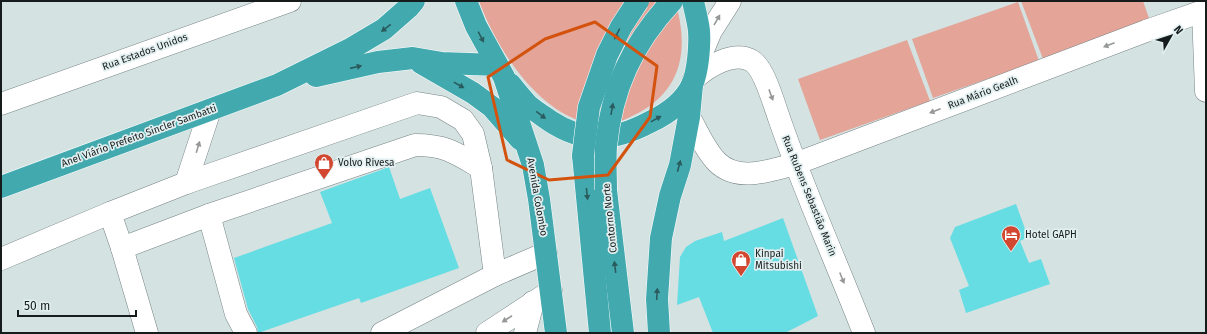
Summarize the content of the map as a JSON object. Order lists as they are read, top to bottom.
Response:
{
  "streets": {
    "highway": ["Anel Viário Prefeito Sincler Sambatti", "Avenida Colombo", "Contorno Norte"],
    "street": ["Rua Estados Unidos", "Rua Mário Gealh", "Rua Rubens Sebastião Marin"]
  },
  "crossings": [
    ["Rua Mário Gealh", "Rua Rubens Sebastião Marin"],
    ["Anel Viário Prefeito Sincler Sambatti", "Avenida Colombo"]
  ],
  "one_way": ["Rua Mário Gealh", "Rua Rubens Sebastião Marin"],
  "places": {
    "shop": ["Volvo Rivesa", "Kinpai Mitsubishi"],
    "hotel": ["Hotel GAPH"]
  },
  "scale_bar": "50 m",
  "north": "top right"
}
